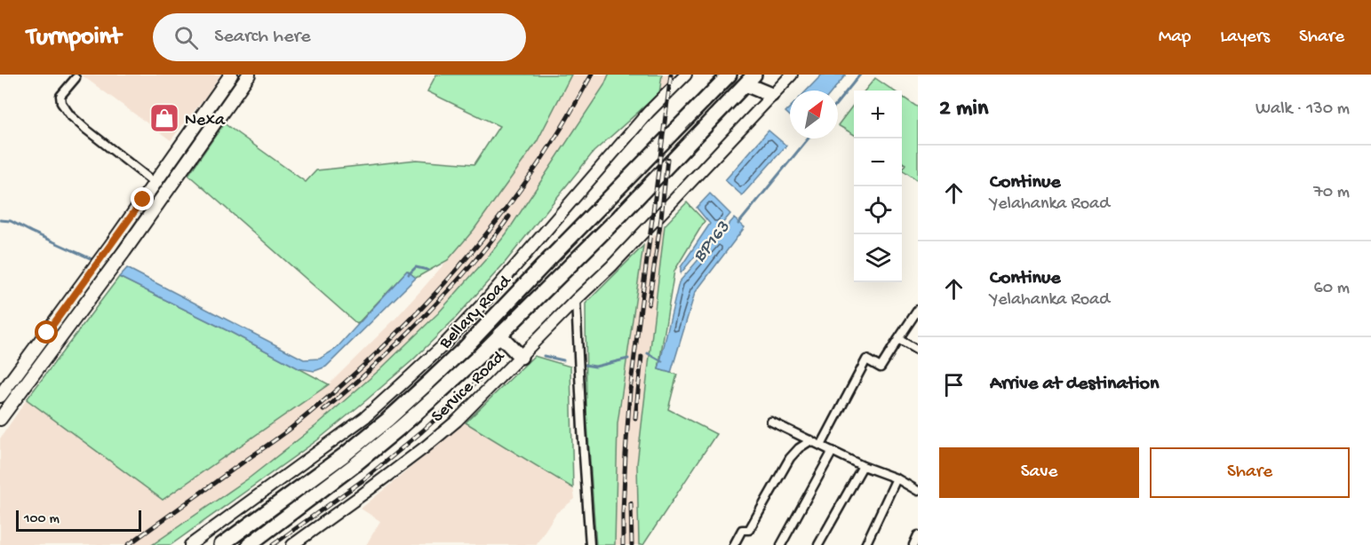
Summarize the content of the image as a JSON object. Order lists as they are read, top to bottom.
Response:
{
  "streets": {
    "highway": ["Bellary Road"],
    "main road": ["Service Road"]
  },
  "water": ["BP163"],
  "places": {
    "shop": ["Nexa"]
  },
  "scale_bar": "100 m",
  "north": "top right",
  "page": {
    "header": "Turnpoint",
    "search": "Search here",
    "nav": ["Map", "Layers", "Share"],
    "heading": ["2 min", "Walk · 130 m"],
    "map_buttons": ["+", "−"],
    "list": [
      ["Continue", "Yelahanka Road", "70 m"],
      ["Continue", "Yelahanka Road", "60 m"],
      "Arrive at destination"
    ],
    "buttons": ["Save", "Share"],
    "scale": "100 m"
  }
}
